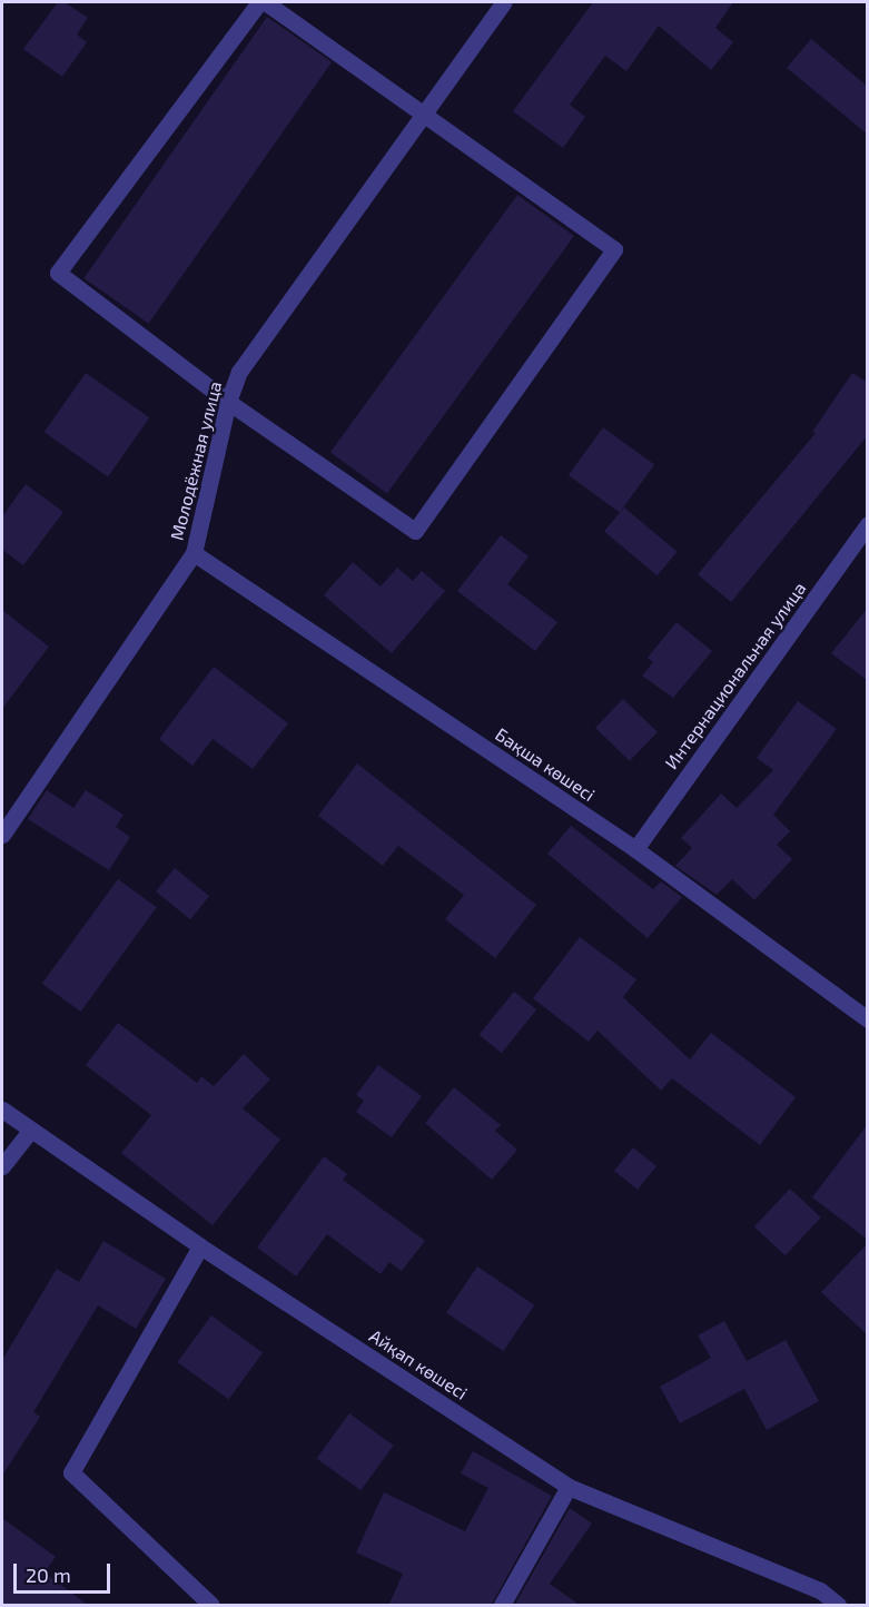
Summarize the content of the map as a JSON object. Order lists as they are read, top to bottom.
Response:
{
  "streets": {
    "street": [
      "Молодёжная улица",
      "Интернациональная улица",
      "Бақша көшесі",
      "Айқап көшесі"
    ]
  },
  "crossings": [
    ["Молодёжная улица", "Бақша көшесі"],
    ["Интернациональная улица", "Бақша көшесі"]
  ],
  "scale_bar": "20 m"
}
